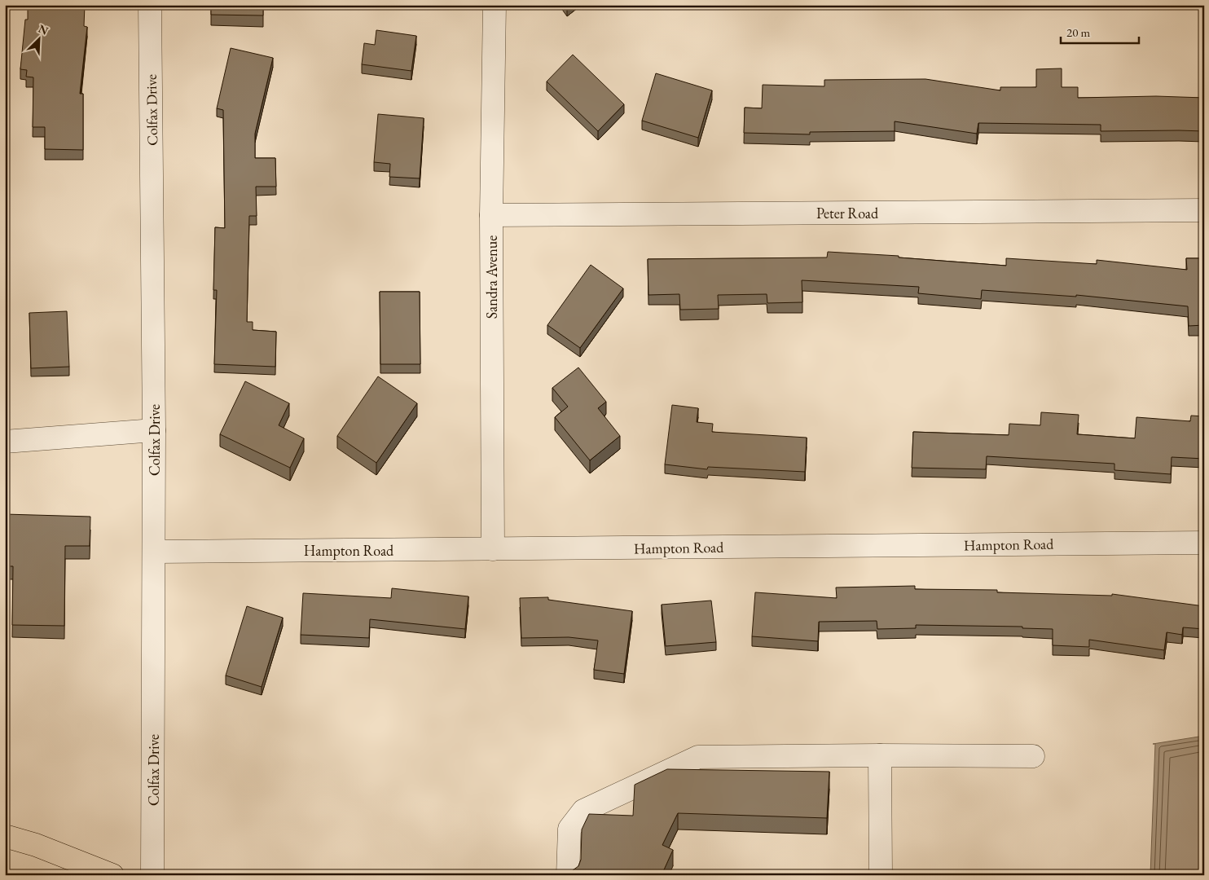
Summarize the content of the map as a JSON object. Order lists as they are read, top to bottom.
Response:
{
  "streets": {
    "street": [
      "Colfax Drive",
      "Peter Road",
      "Sandra Avenue",
      "Hampton Road"
    ]
  },
  "crossings": [
    ["Colfax Drive", "Hampton Road"],
    ["Peter Road", "Sandra Avenue"],
    ["Sandra Avenue", "Hampton Road"]
  ],
  "scale_bar": "20 m",
  "north": "top right"
}
